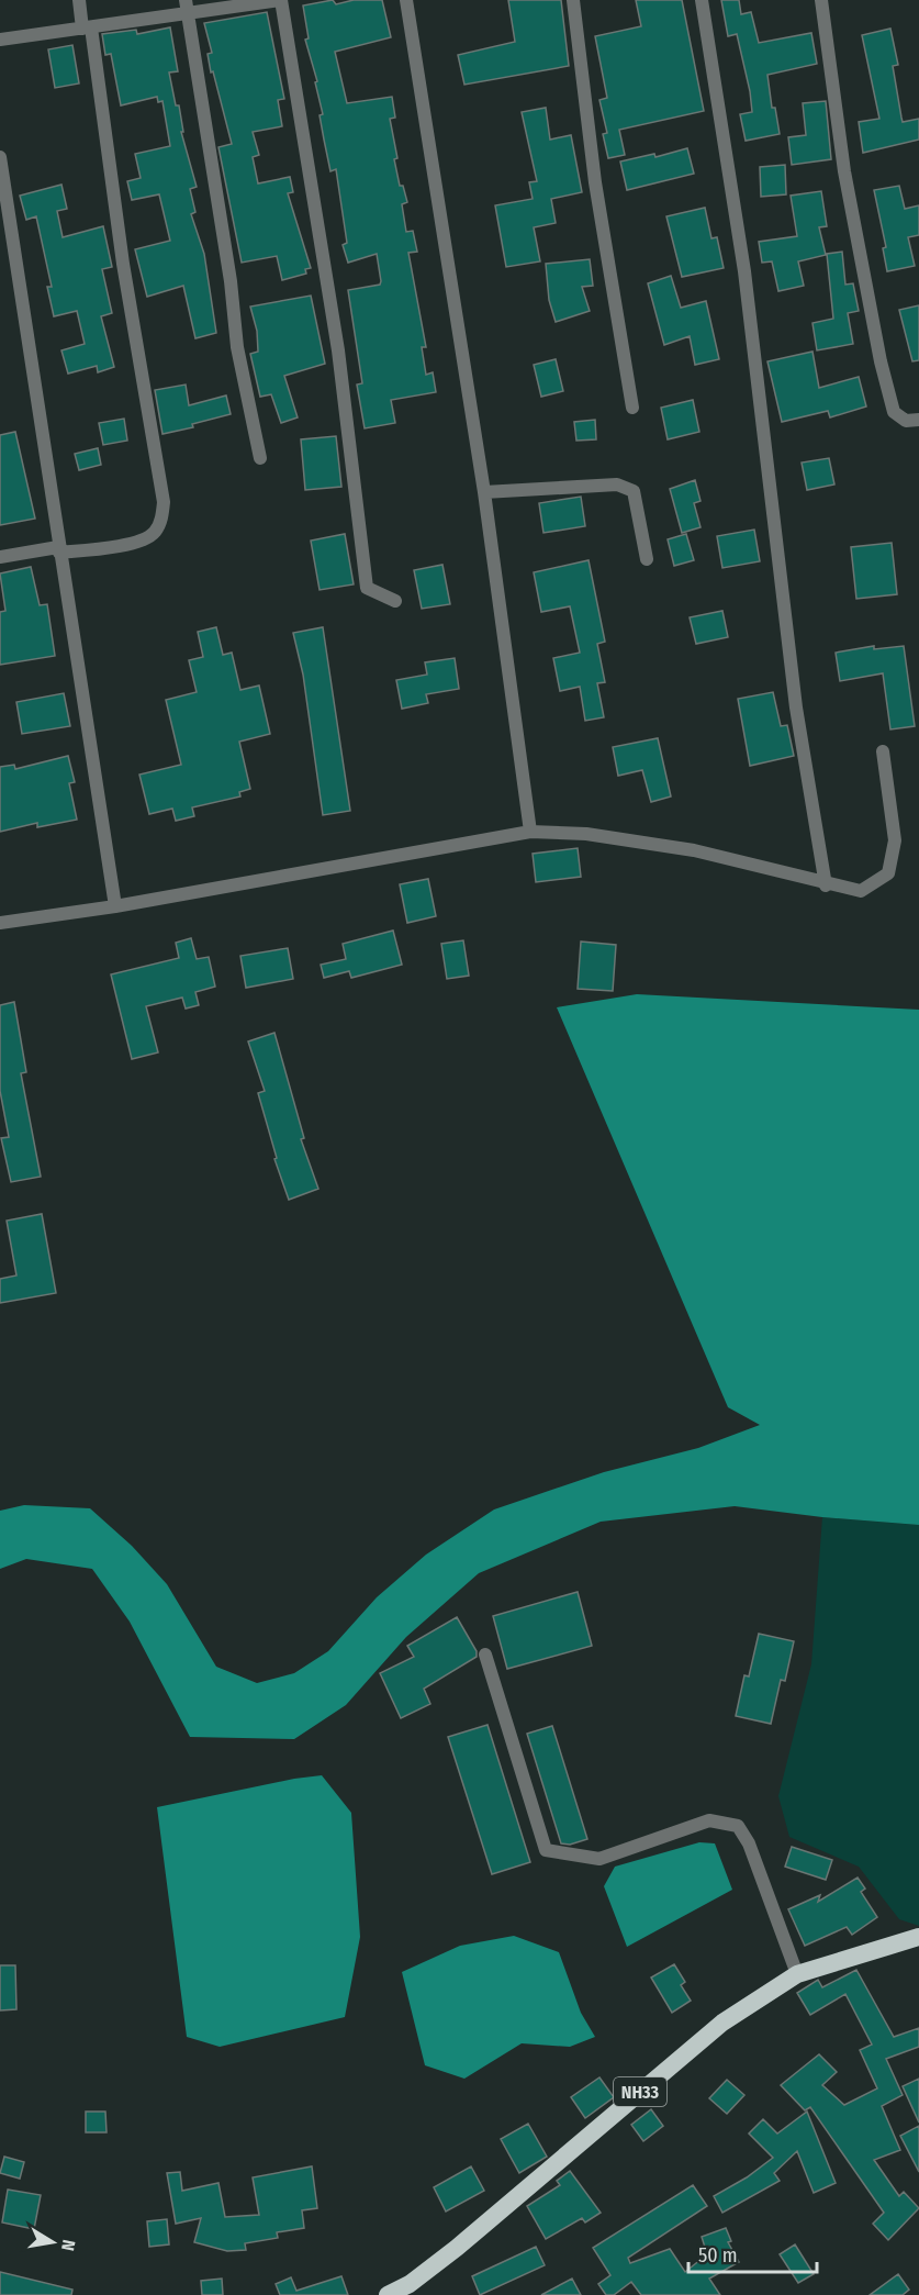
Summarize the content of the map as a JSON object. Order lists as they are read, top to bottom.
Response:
{
  "streets": {
    "highway": ["NH33"]
  },
  "scale_bar": "50 m",
  "north": "right"
}
